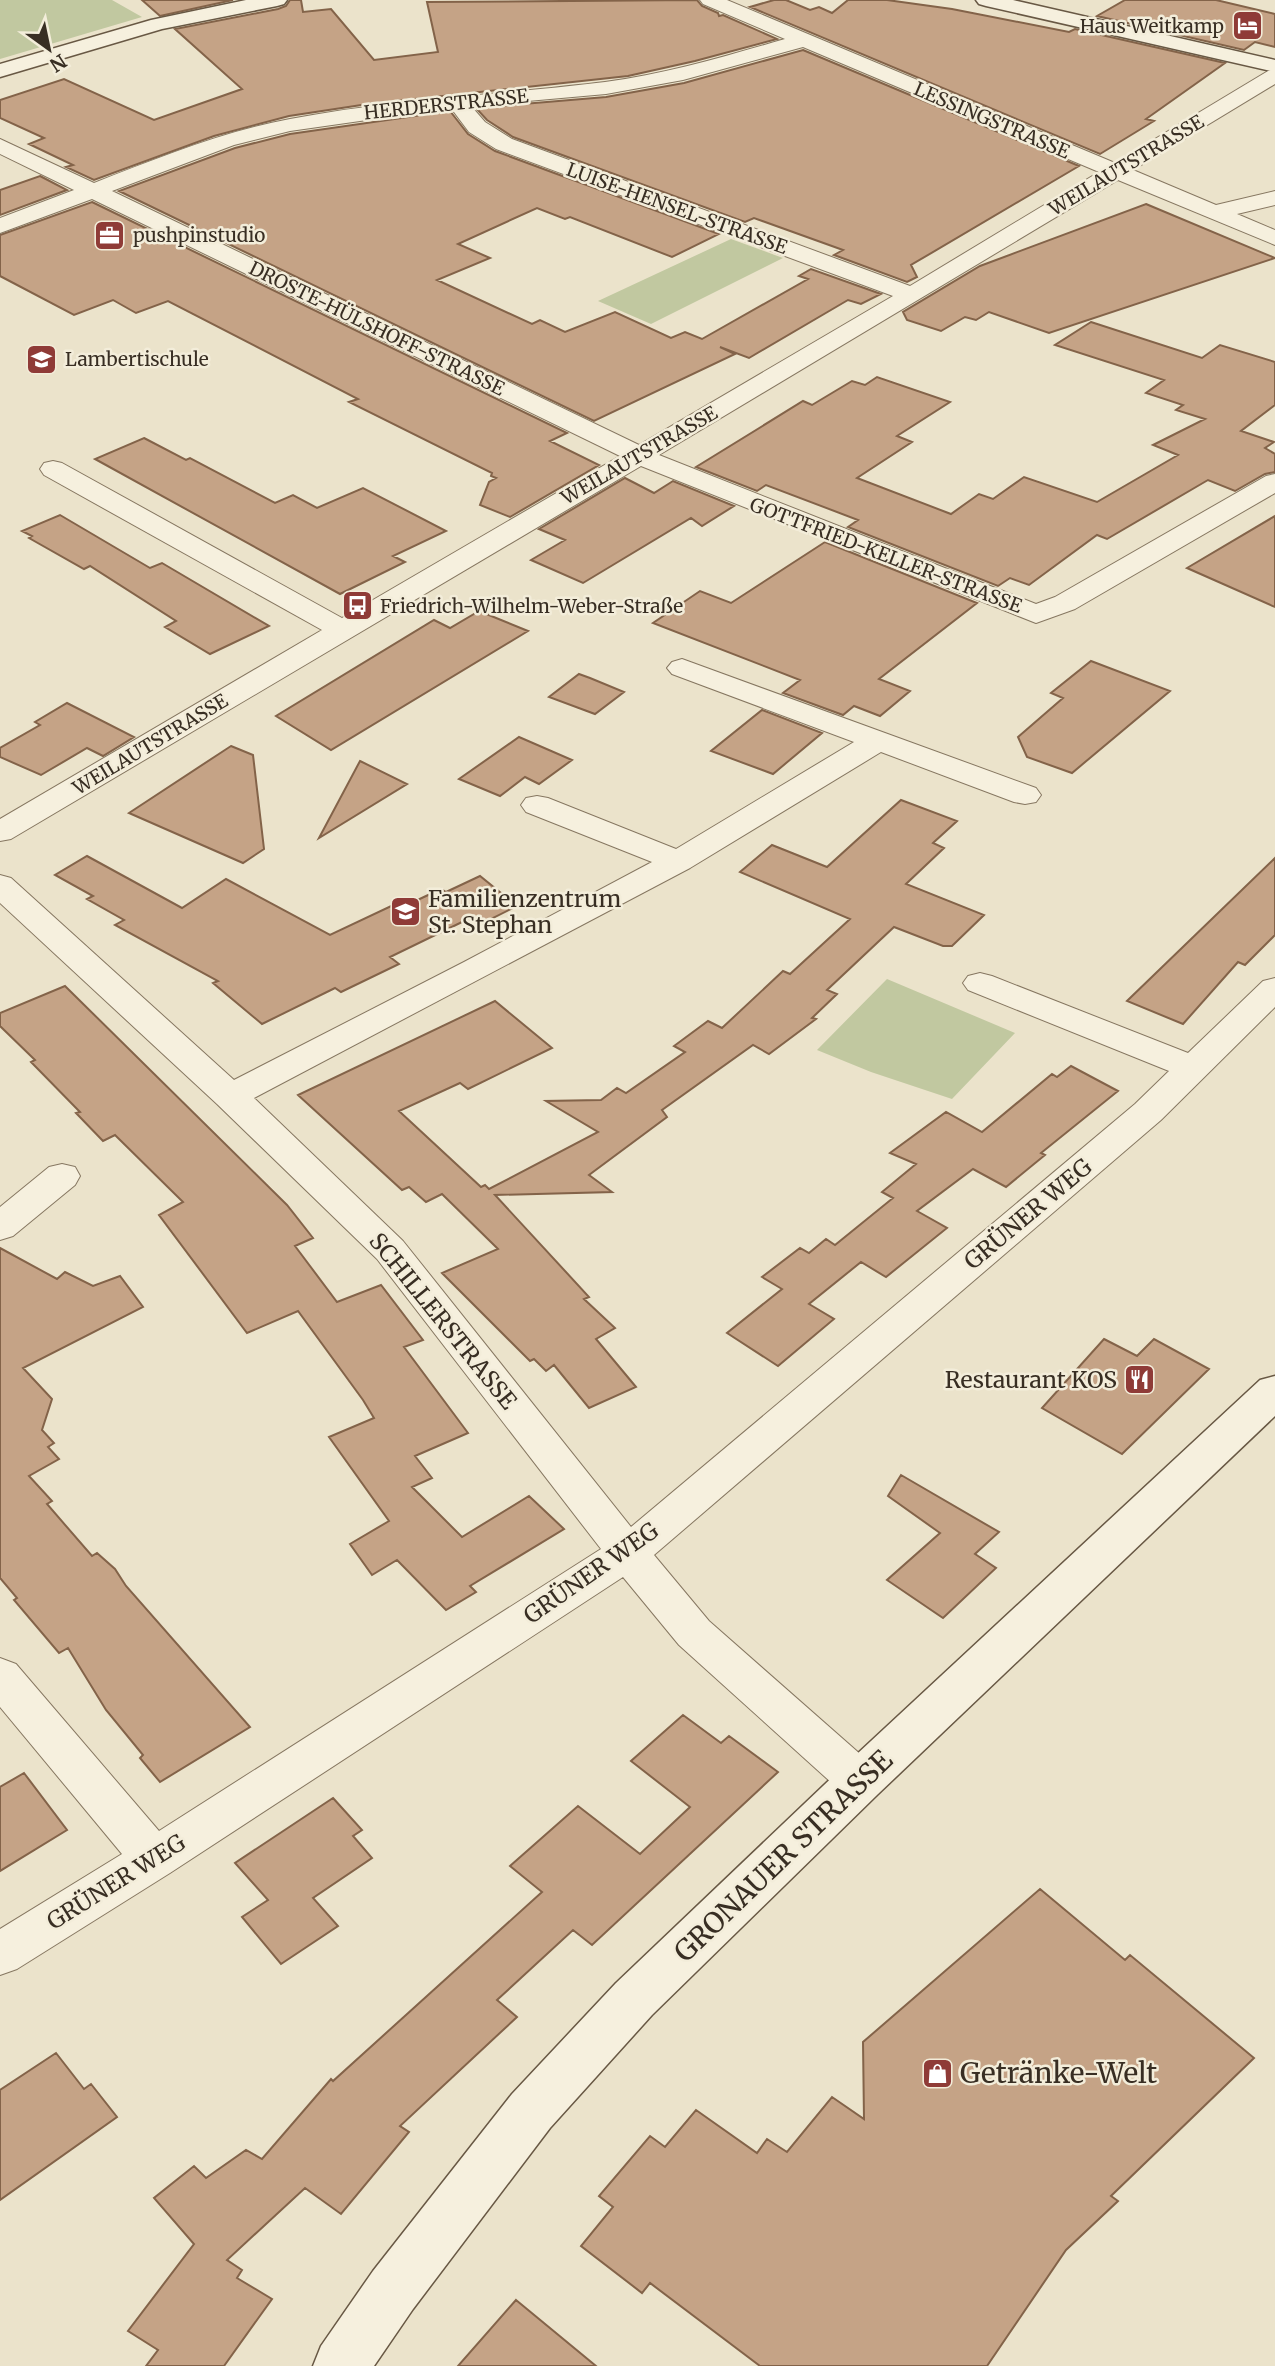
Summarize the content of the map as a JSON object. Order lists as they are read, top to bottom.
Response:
{
  "streets": {
    "main road": ["GRONAUER STRASSE"],
    "street": [
      "HERDERSTRASSE",
      "LESSINGSTRASSE",
      "WEILAUTSTRASSE",
      "LUISE-HENSEL-STRASSE",
      "DROSTE-HÜLSHOFF-STRASSE",
      "GOTTFRIED-KELLER-STRASSE",
      "GRÜNER WEG",
      "SCHILLERSTRASSE"
    ]
  },
  "crossings": [
    ["HERDERSTRASSE", "LESSINGSTRASSE"],
    ["HERDERSTRASSE", "LUISE-HENSEL-STRASSE"],
    ["HERDERSTRASSE", "DROSTE-HÜLSHOFF-STRASSE"],
    ["LESSINGSTRASSE", "WEILAUTSTRASSE"],
    ["WEILAUTSTRASSE", "LUISE-HENSEL-STRASSE"],
    ["WEILAUTSTRASSE", "DROSTE-HÜLSHOFF-STRASSE"],
    ["WEILAUTSTRASSE", "GOTTFRIED-KELLER-STRASSE"],
    ["DROSTE-HÜLSHOFF-STRASSE", "GOTTFRIED-KELLER-STRASSE"],
    ["GRÜNER WEG", "SCHILLERSTRASSE"],
    ["SCHILLERSTRASSE", "GRONAUER STRASSE"]
  ],
  "places": {
    "hotel": ["Haus Weitkamp"],
    "office": ["pushpinstudio"],
    "school or university": ["Lambertischule", "Familienzentrum St. Stephan"],
    "bus stop": ["Friedrich-Wilhelm-Weber-Straße"],
    "restaurant": ["Restaurant KOS"],
    "shop": ["Getränke-Welt"]
  },
  "north": "bottom right"
}
